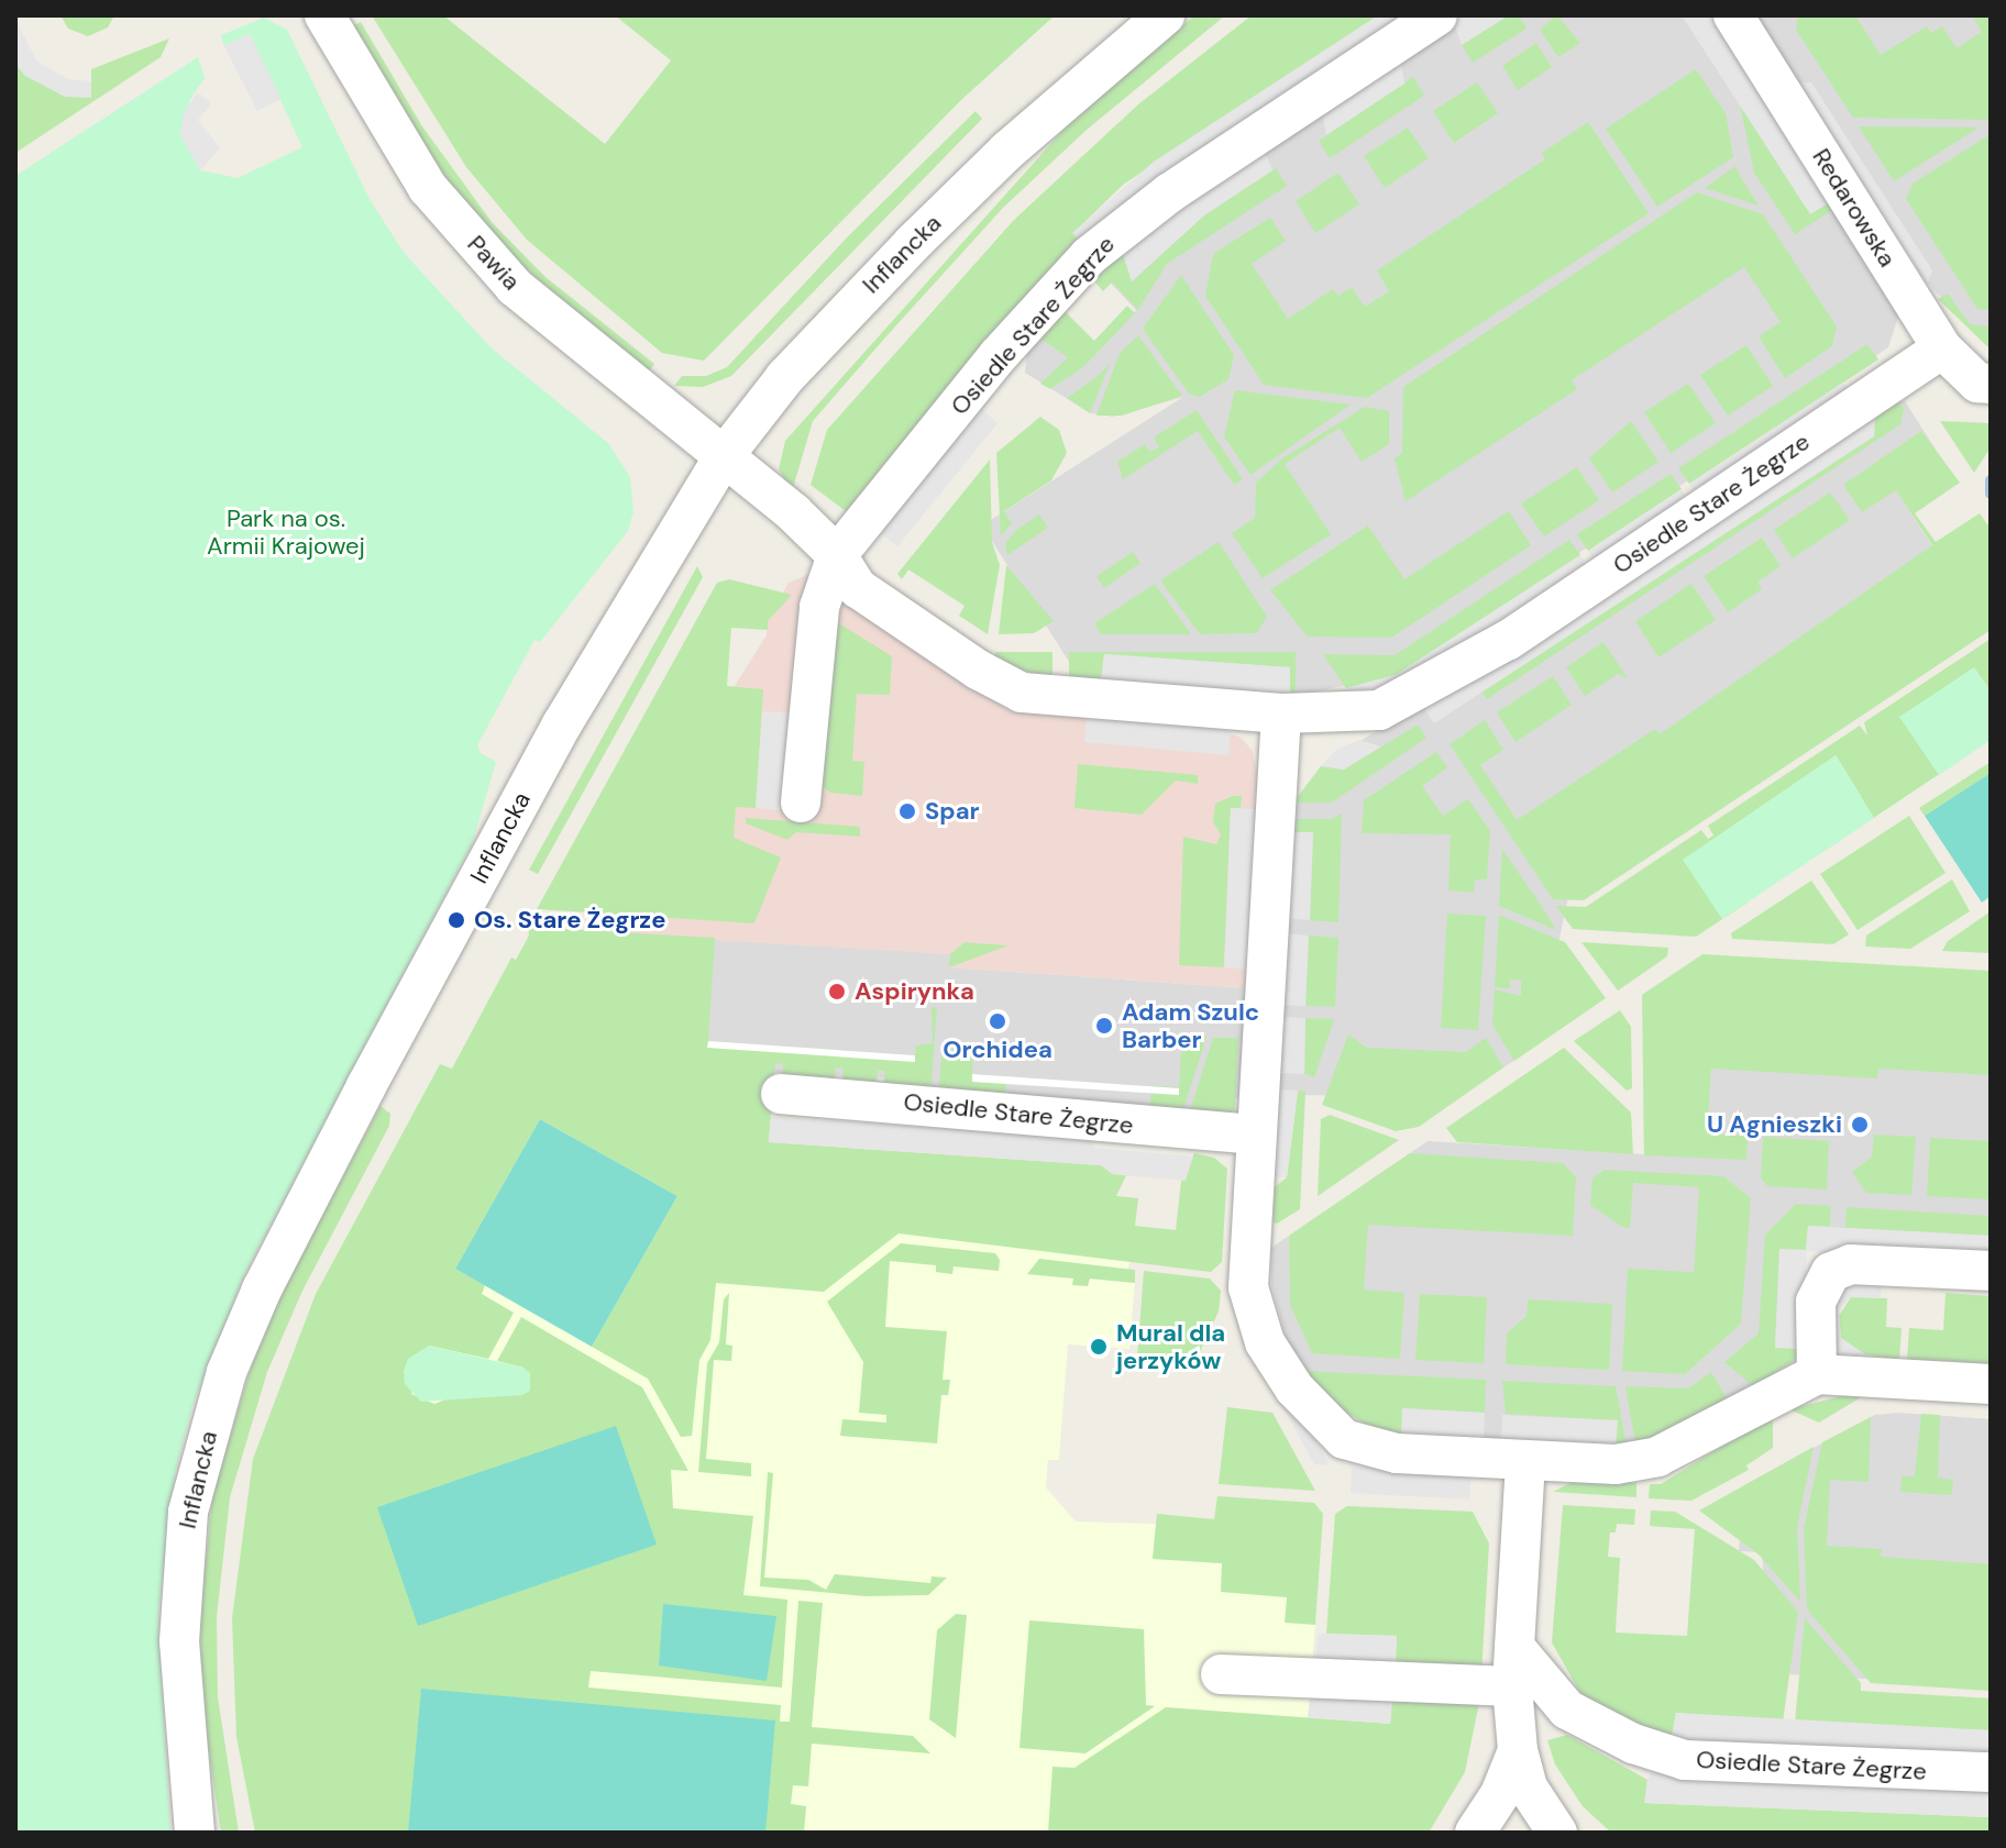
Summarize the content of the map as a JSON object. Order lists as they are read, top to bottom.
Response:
{
  "streets": {
    "street": [
      "Redarowska",
      "Inflancka",
      "Pawia",
      "Osiedle Stare Żegrze"
    ]
  },
  "crossings": [
    ["Redarowska", "Osiedle Stare Żegrze"],
    ["Inflancka", "Pawia"],
    ["Inflancka", "Osiedle Stare Żegrze"],
    ["Pawia", "Osiedle Stare Żegrze"]
  ],
  "parks": ["Park na os. Armii Krajowej"],
  "places": [
    "Spar",
    "Os. Stare Żegrze",
    "Aspirynka",
    "Orchidea",
    "Adam Szulc Barber",
    "U Agnieszki",
    "Mural dla jerzyków"
  ]
}
